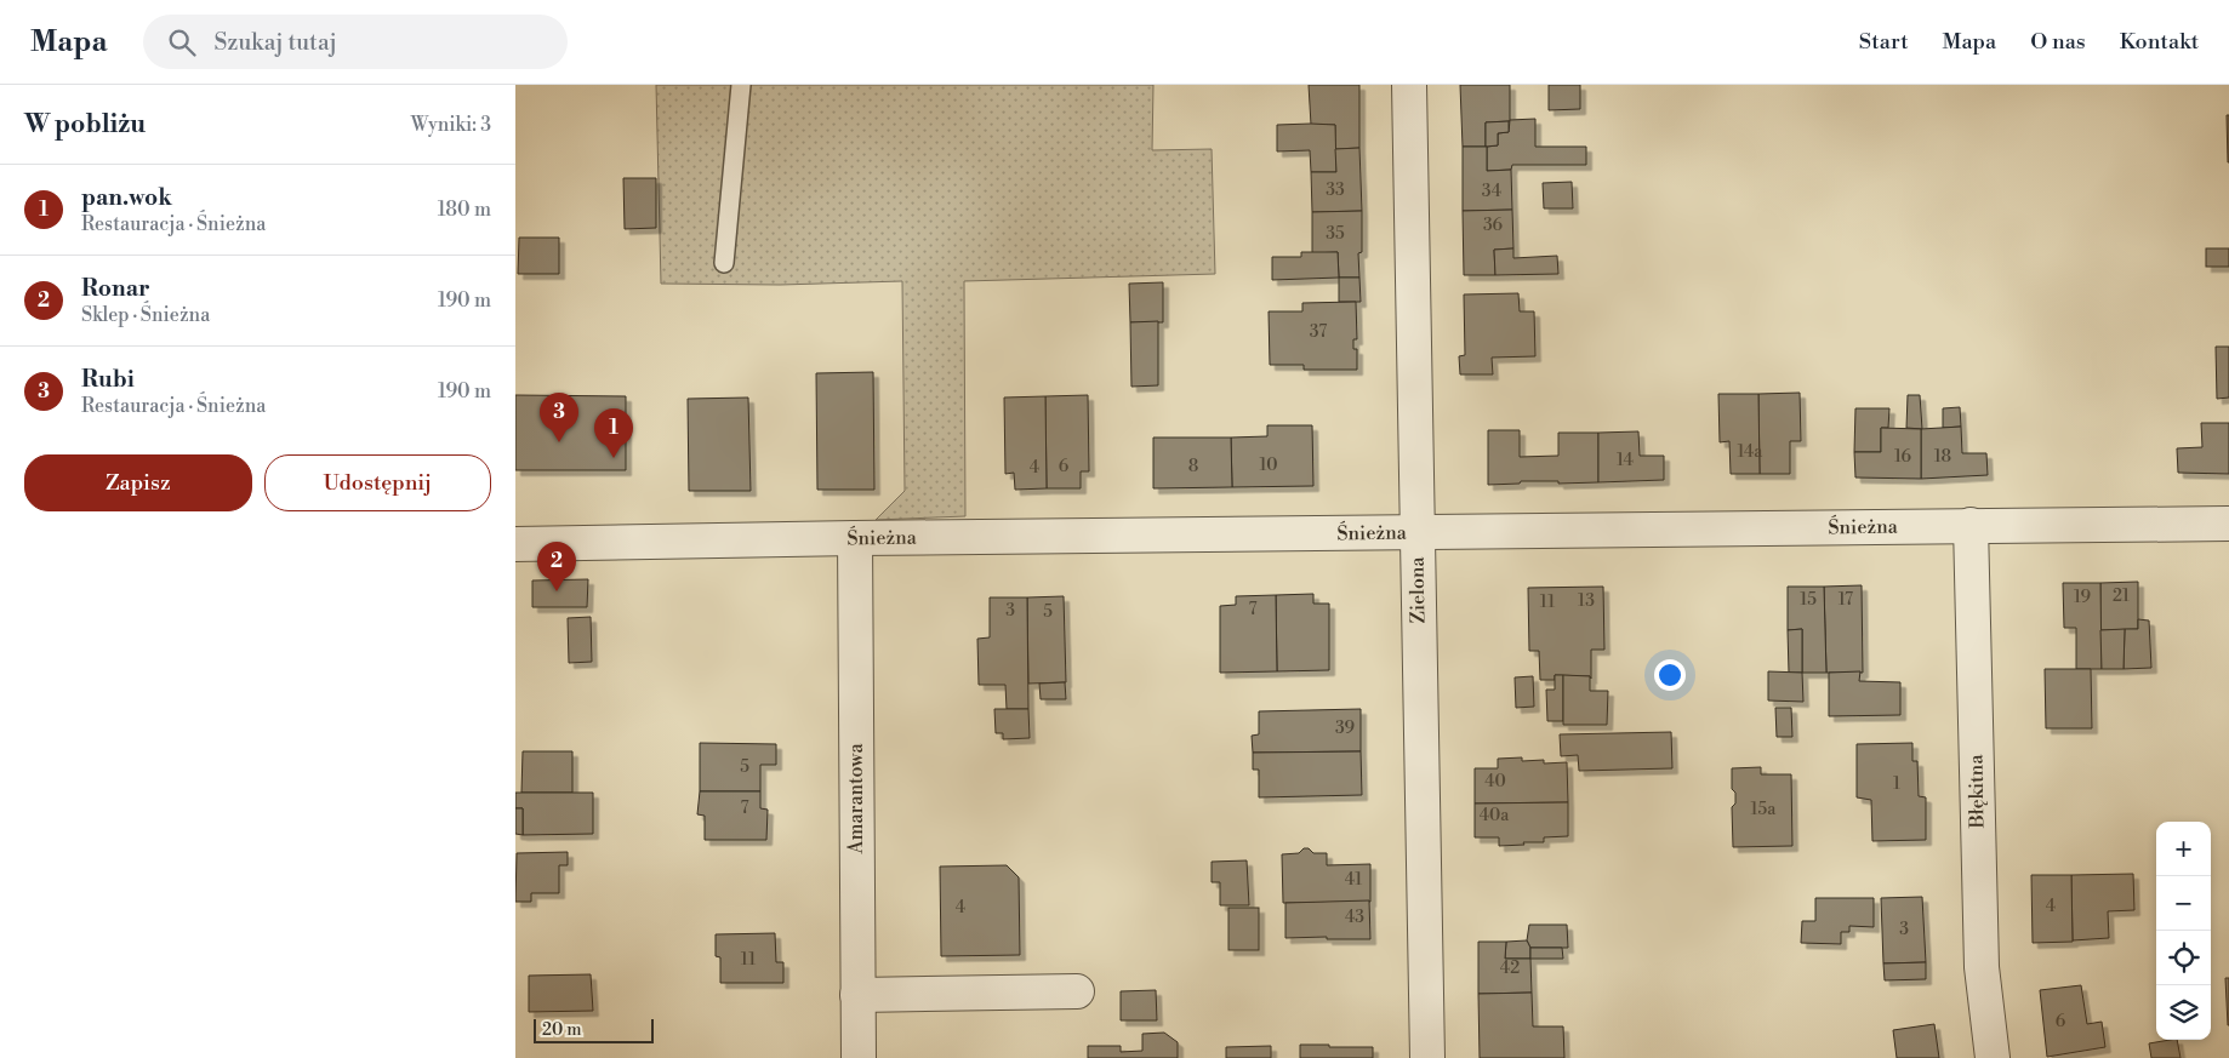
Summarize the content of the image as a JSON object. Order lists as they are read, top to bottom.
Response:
{
  "streets": {
    "street": [
      "Śnieżna",
      "Zielona",
      "Błękitna",
      "Amarantowa"
    ]
  },
  "crossings": [
    ["Śnieżna", "Zielona"],
    ["Śnieżna", "Błękitna"],
    ["Śnieżna", "Amarantowa"]
  ],
  "house_numbers": [
    "33",
    "34",
    "36",
    "35",
    "37",
    "14a",
    "16",
    "18",
    "14",
    "10",
    "6",
    "8",
    "4",
    "21",
    "19",
    "15",
    "17",
    "13",
    "11",
    "7",
    "3",
    "5",
    "39",
    "5",
    "40",
    "1",
    "7",
    "15a",
    "40a",
    "41",
    "4",
    "4",
    "43",
    "3",
    "11",
    "42",
    "6"
  ],
  "scale_bar": "20 m",
  "page": {
    "header": "Mapa",
    "search": "Szukaj tutaj",
    "nav": [
      "Start",
      "Mapa",
      "O nas",
      "Kontakt"
    ],
    "heading": ["W pobliżu", "Wyniki: 3"],
    "list": [
      {
        "mark": "1",
        "name": "pan.wok",
        "note": "Restauracja · Śnieżna",
        "value": "180 m"
      },
      {
        "mark": "2",
        "name": "Ronar",
        "note": "Sklep · Śnieżna",
        "value": "190 m"
      },
      {
        "mark": "3",
        "name": "Rubi",
        "note": "Restauracja · Śnieżna",
        "value": "190 m"
      }
    ],
    "pins": ["3", "1", "2"],
    "buttons": ["Zapisz", "Udostępnij"],
    "map_buttons": ["+", "−"],
    "scale": "20 m"
  }
}
